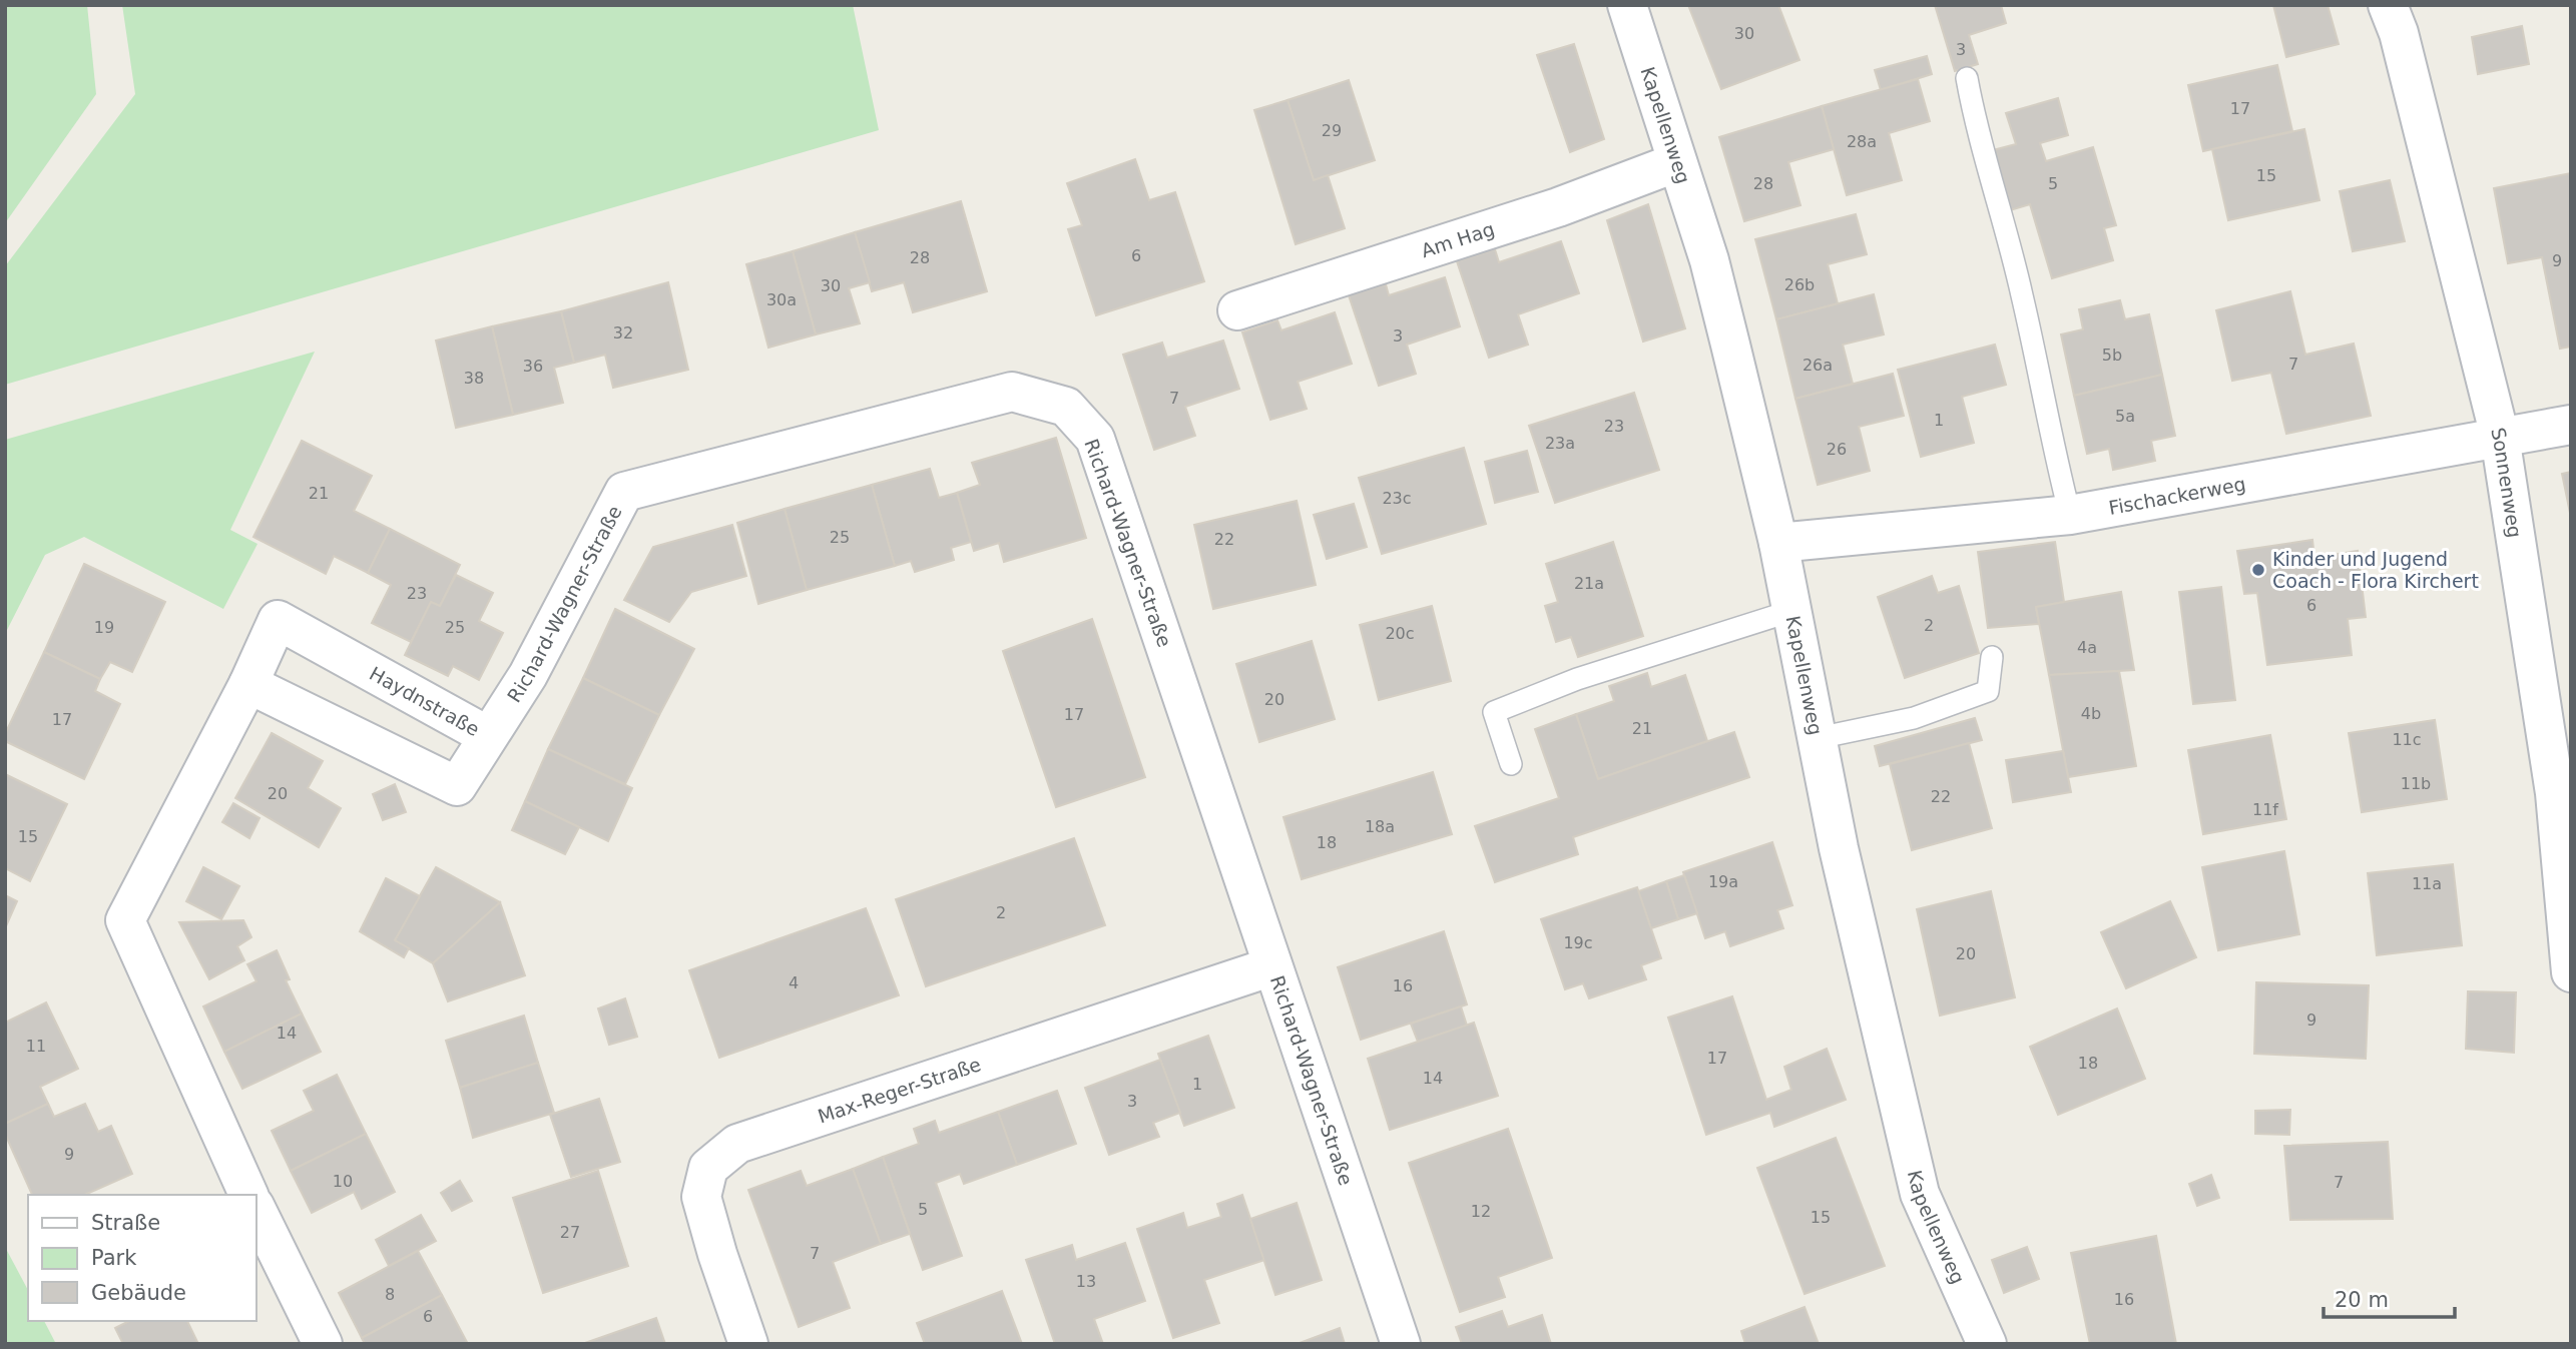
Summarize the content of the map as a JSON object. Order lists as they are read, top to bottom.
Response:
{
  "streets": {
    "street": [
      "Kapellenweg",
      "Am Hag",
      "Sonnenweg",
      "Fischackerweg",
      "Richard-Wagner-Straße",
      "Haydnstraße",
      "Max-Reger-Straße"
    ]
  },
  "crossings": [
    ["Kapellenweg", "Am Hag"],
    ["Kapellenweg", "Fischackerweg"],
    ["Sonnenweg", "Fischackerweg"],
    ["Richard-Wagner-Straße", "Haydnstraße"],
    ["Richard-Wagner-Straße", "Max-Reger-Straße"]
  ],
  "places": ["Kinder und Jugend Coach - Flora Kirchert"],
  "house_numbers": [
    "30",
    "3",
    "17",
    "29",
    "28a",
    "15",
    "28",
    "5",
    "6",
    "28",
    "9",
    "26b",
    "30",
    "30a",
    "32",
    "3",
    "5b",
    "7",
    "26a",
    "36",
    "38",
    "7",
    "5a",
    "1",
    "23",
    "23a",
    "26",
    "21",
    "23c",
    "25",
    "22",
    "21a",
    "23",
    "6",
    "2",
    "19",
    "25",
    "20c",
    "4a",
    "20",
    "4b",
    "17",
    "17",
    "21",
    "11c",
    "11b",
    "20",
    "22",
    "11f",
    "18a",
    "15",
    "18",
    "19a",
    "11a",
    "2",
    "19c",
    "20",
    "4",
    "16",
    "9",
    "14",
    "11",
    "17",
    "18",
    "14",
    "1",
    "3",
    "9",
    "10",
    "7",
    "5",
    "12",
    "15",
    "27",
    "7",
    "13",
    "8",
    "16",
    "6"
  ],
  "legend": ["Straße", "Park", "Gebäude"],
  "scale_bar": "20 m"
}
